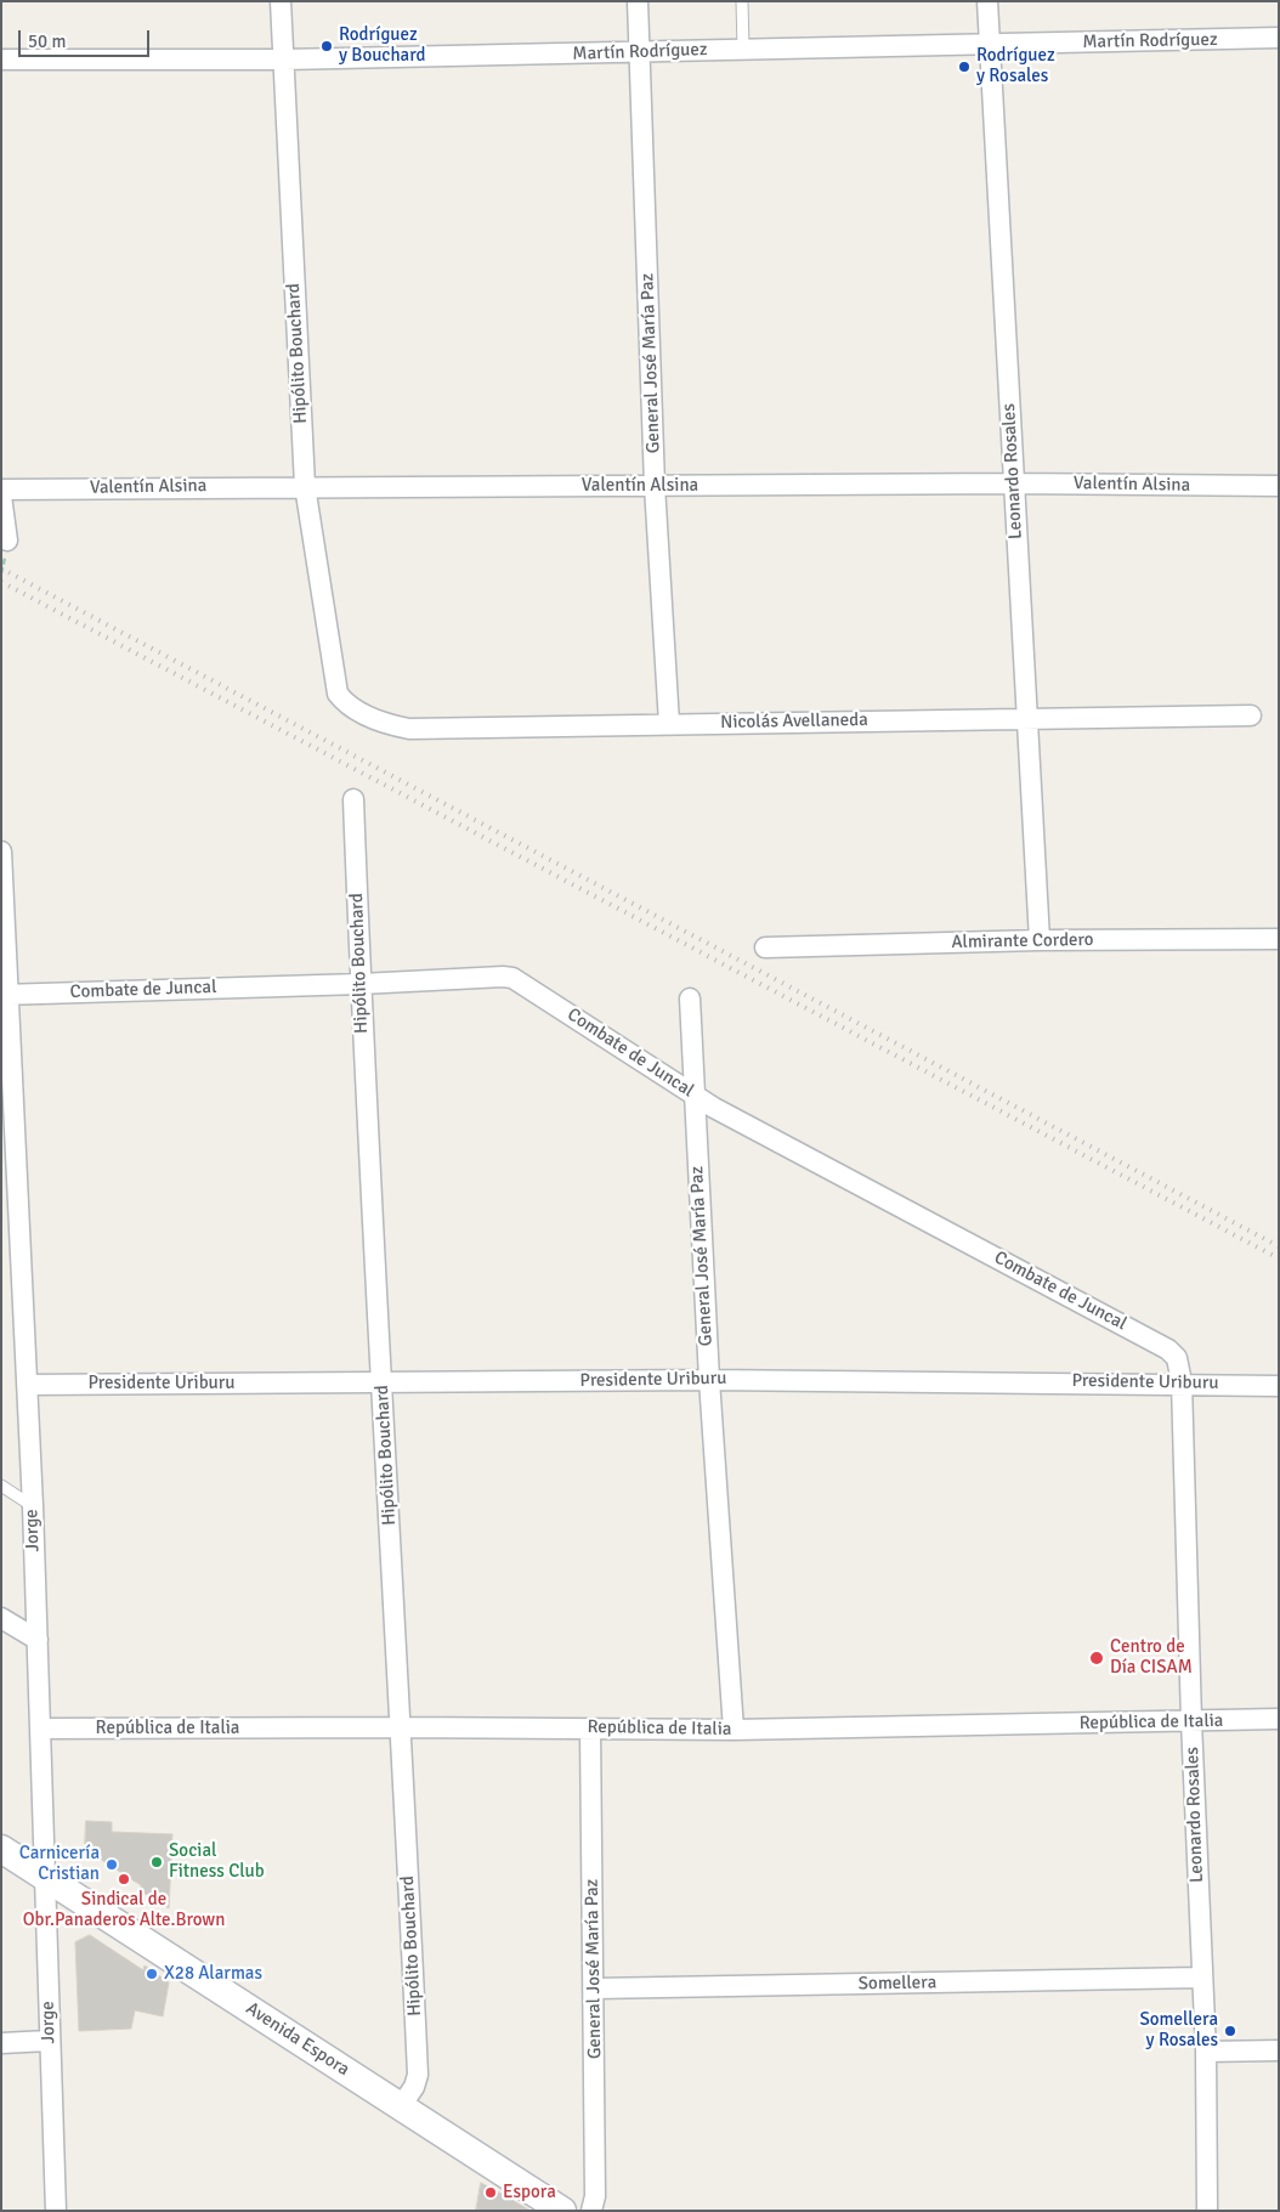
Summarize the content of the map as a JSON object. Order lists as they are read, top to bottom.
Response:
{
  "streets": {
    "main road": ["Avenida Espora"],
    "street": [
      "Martín Rodríguez",
      "Hipólito Bouchard",
      "General José María Paz",
      "Leonardo Rosales",
      "Valentín Alsina",
      "Nicolás Avellaneda",
      "Almirante Cordero",
      "Combate de Juncal",
      "Presidente Uriburu",
      "Jorge",
      "República de Italia",
      "Somellera"
    ]
  },
  "crossings": [
    ["Martín Rodríguez", "Hipólito Bouchard"],
    ["Martín Rodríguez", "General José María Paz"],
    ["Martín Rodríguez", "Leonardo Rosales"],
    ["Hipólito Bouchard", "Valentín Alsina"],
    ["Hipólito Bouchard", "Nicolás Avellaneda"],
    ["Hipólito Bouchard", "Combate de Juncal"],
    ["Hipólito Bouchard", "Presidente Uriburu"],
    ["Hipólito Bouchard", "República de Italia"],
    ["Hipólito Bouchard", "Avenida Espora"],
    ["General José María Paz", "Valentín Alsina"],
    ["General José María Paz", "Nicolás Avellaneda"],
    ["General José María Paz", "Combate de Juncal"],
    ["General José María Paz", "Presidente Uriburu"],
    ["General José María Paz", "República de Italia"],
    ["General José María Paz", "Somellera"],
    ["Leonardo Rosales", "Valentín Alsina"],
    ["Leonardo Rosales", "Nicolás Avellaneda"],
    ["Leonardo Rosales", "Almirante Cordero"],
    ["Leonardo Rosales", "Combate de Juncal"],
    ["Leonardo Rosales", "Presidente Uriburu"],
    ["Leonardo Rosales", "República de Italia"],
    ["Leonardo Rosales", "Somellera"],
    ["Combate de Juncal", "Presidente Uriburu"],
    ["Combate de Juncal", "Jorge"],
    ["Presidente Uriburu", "Jorge"],
    ["Jorge", "República de Italia"],
    ["Jorge", "Avenida Espora"]
  ],
  "places": [
    "Rodríguez y Bouchard",
    "Rodríguez y Rosales",
    "Centro de Día CISAM",
    "Social Fitness Club",
    "Carnicería Cristian",
    "Sindical de Obr.Panaderos Alte.Brown",
    "X28 Alarmas",
    "Somellera y Rosales",
    "Espora"
  ],
  "scale_bar": "50 m"
}
